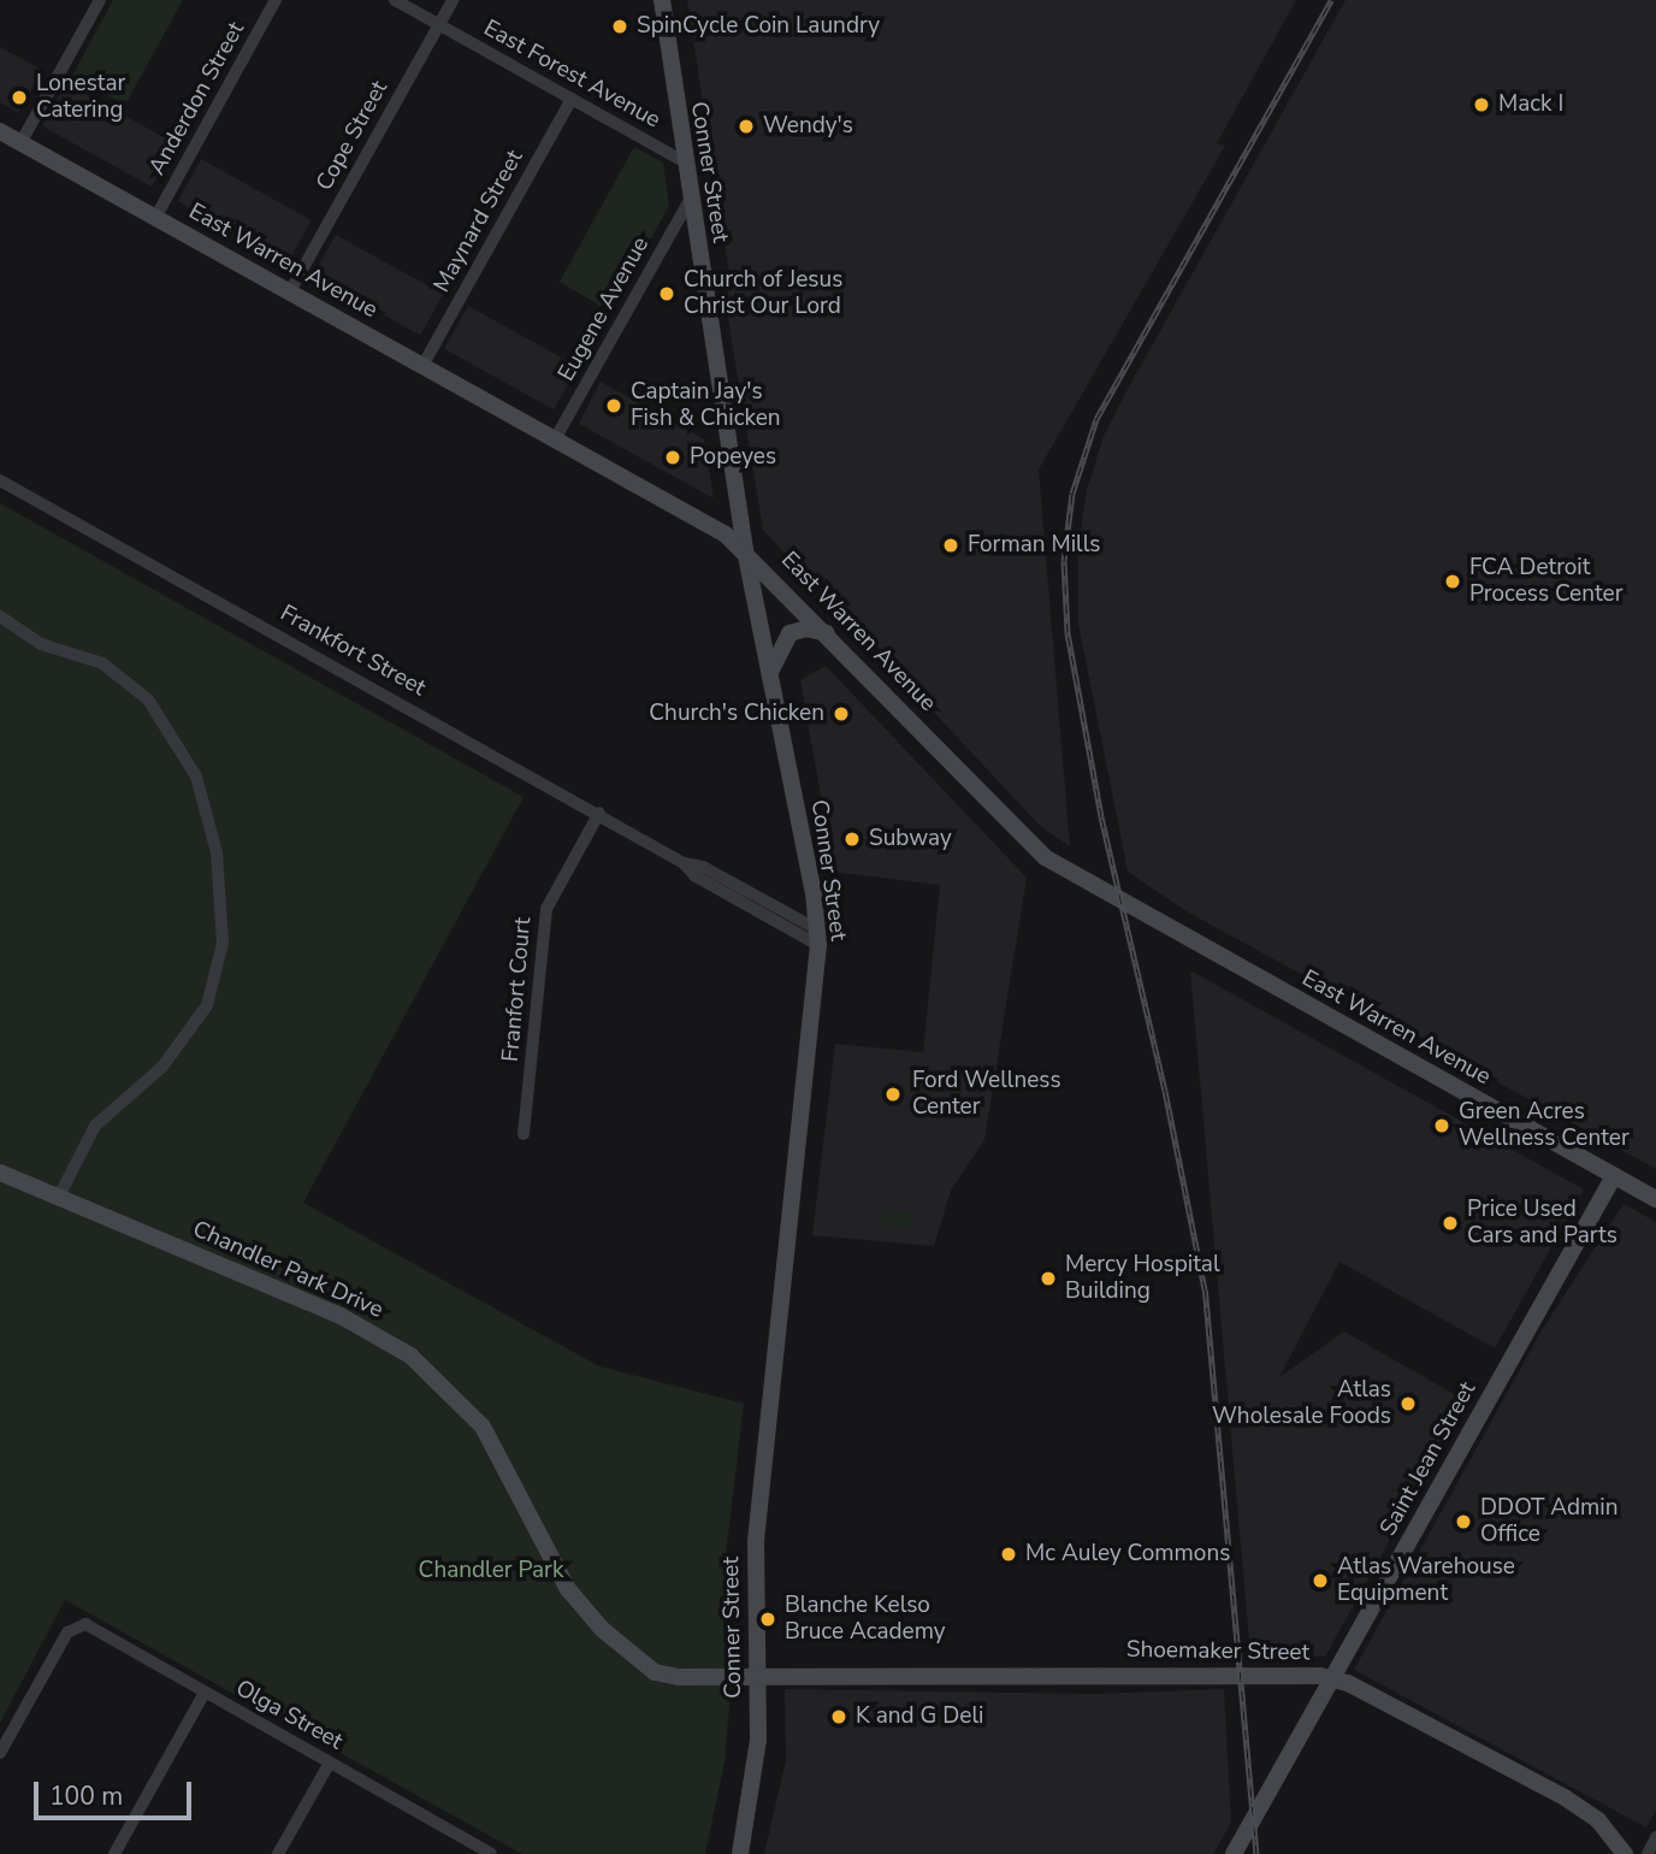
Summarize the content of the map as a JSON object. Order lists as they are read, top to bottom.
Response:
{
  "streets": {
    "main road": [
      "Conner Street",
      "East Warren Avenue",
      "Chandler Park Drive",
      "Saint Jean Street",
      "Shoemaker Street"
    ],
    "street": [
      "East Forest Avenue",
      "Anderdon Street",
      "Cope Street",
      "Maynard Street",
      "Eugene Avenue",
      "Frankfort Street",
      "Franfort Court",
      "Olga Street"
    ]
  },
  "crossings": [
    ["East Forest Avenue", "Cope Street"],
    ["East Forest Avenue", "Conner Street"],
    ["East Forest Avenue", "Maynard Street"],
    ["Anderdon Street", "East Warren Avenue"],
    ["Cope Street", "East Warren Avenue"],
    ["Conner Street", "East Warren Avenue"],
    ["Conner Street", "Eugene Avenue"],
    ["Conner Street", "Frankfort Street"],
    ["Conner Street", "Chandler Park Drive"],
    ["Conner Street", "Shoemaker Street"],
    ["Maynard Street", "East Warren Avenue"],
    ["East Warren Avenue", "Eugene Avenue"],
    ["East Warren Avenue", "Saint Jean Street"],
    ["Frankfort Street", "Franfort Court"],
    ["Chandler Park Drive", "Shoemaker Street"],
    ["Saint Jean Street", "Shoemaker Street"]
  ],
  "parks": ["Chandler Park"],
  "places": [
    "SpinCycle Coin Laundry",
    "Lonestar Catering",
    "Mack I",
    "Wendy's",
    "Church of Jesus Christ Our Lord",
    "Captain Jay's Fish & Chicken",
    "Popeyes",
    "Forman Mills",
    "FCA Detroit Process Center",
    "Church's Chicken",
    "Subway",
    "Ford Wellness Center",
    "Green Acres Wellness Center",
    "Price Used Cars and Parts",
    "Mercy Hospital Building",
    "Atlas Wholesale Foods",
    "DDOT Admin Office",
    "Mc Auley Commons",
    "Atlas Warehouse Equipment",
    "Blanche Kelso Bruce Academy",
    "K and G Deli"
  ],
  "scale_bar": "100 m"
}
